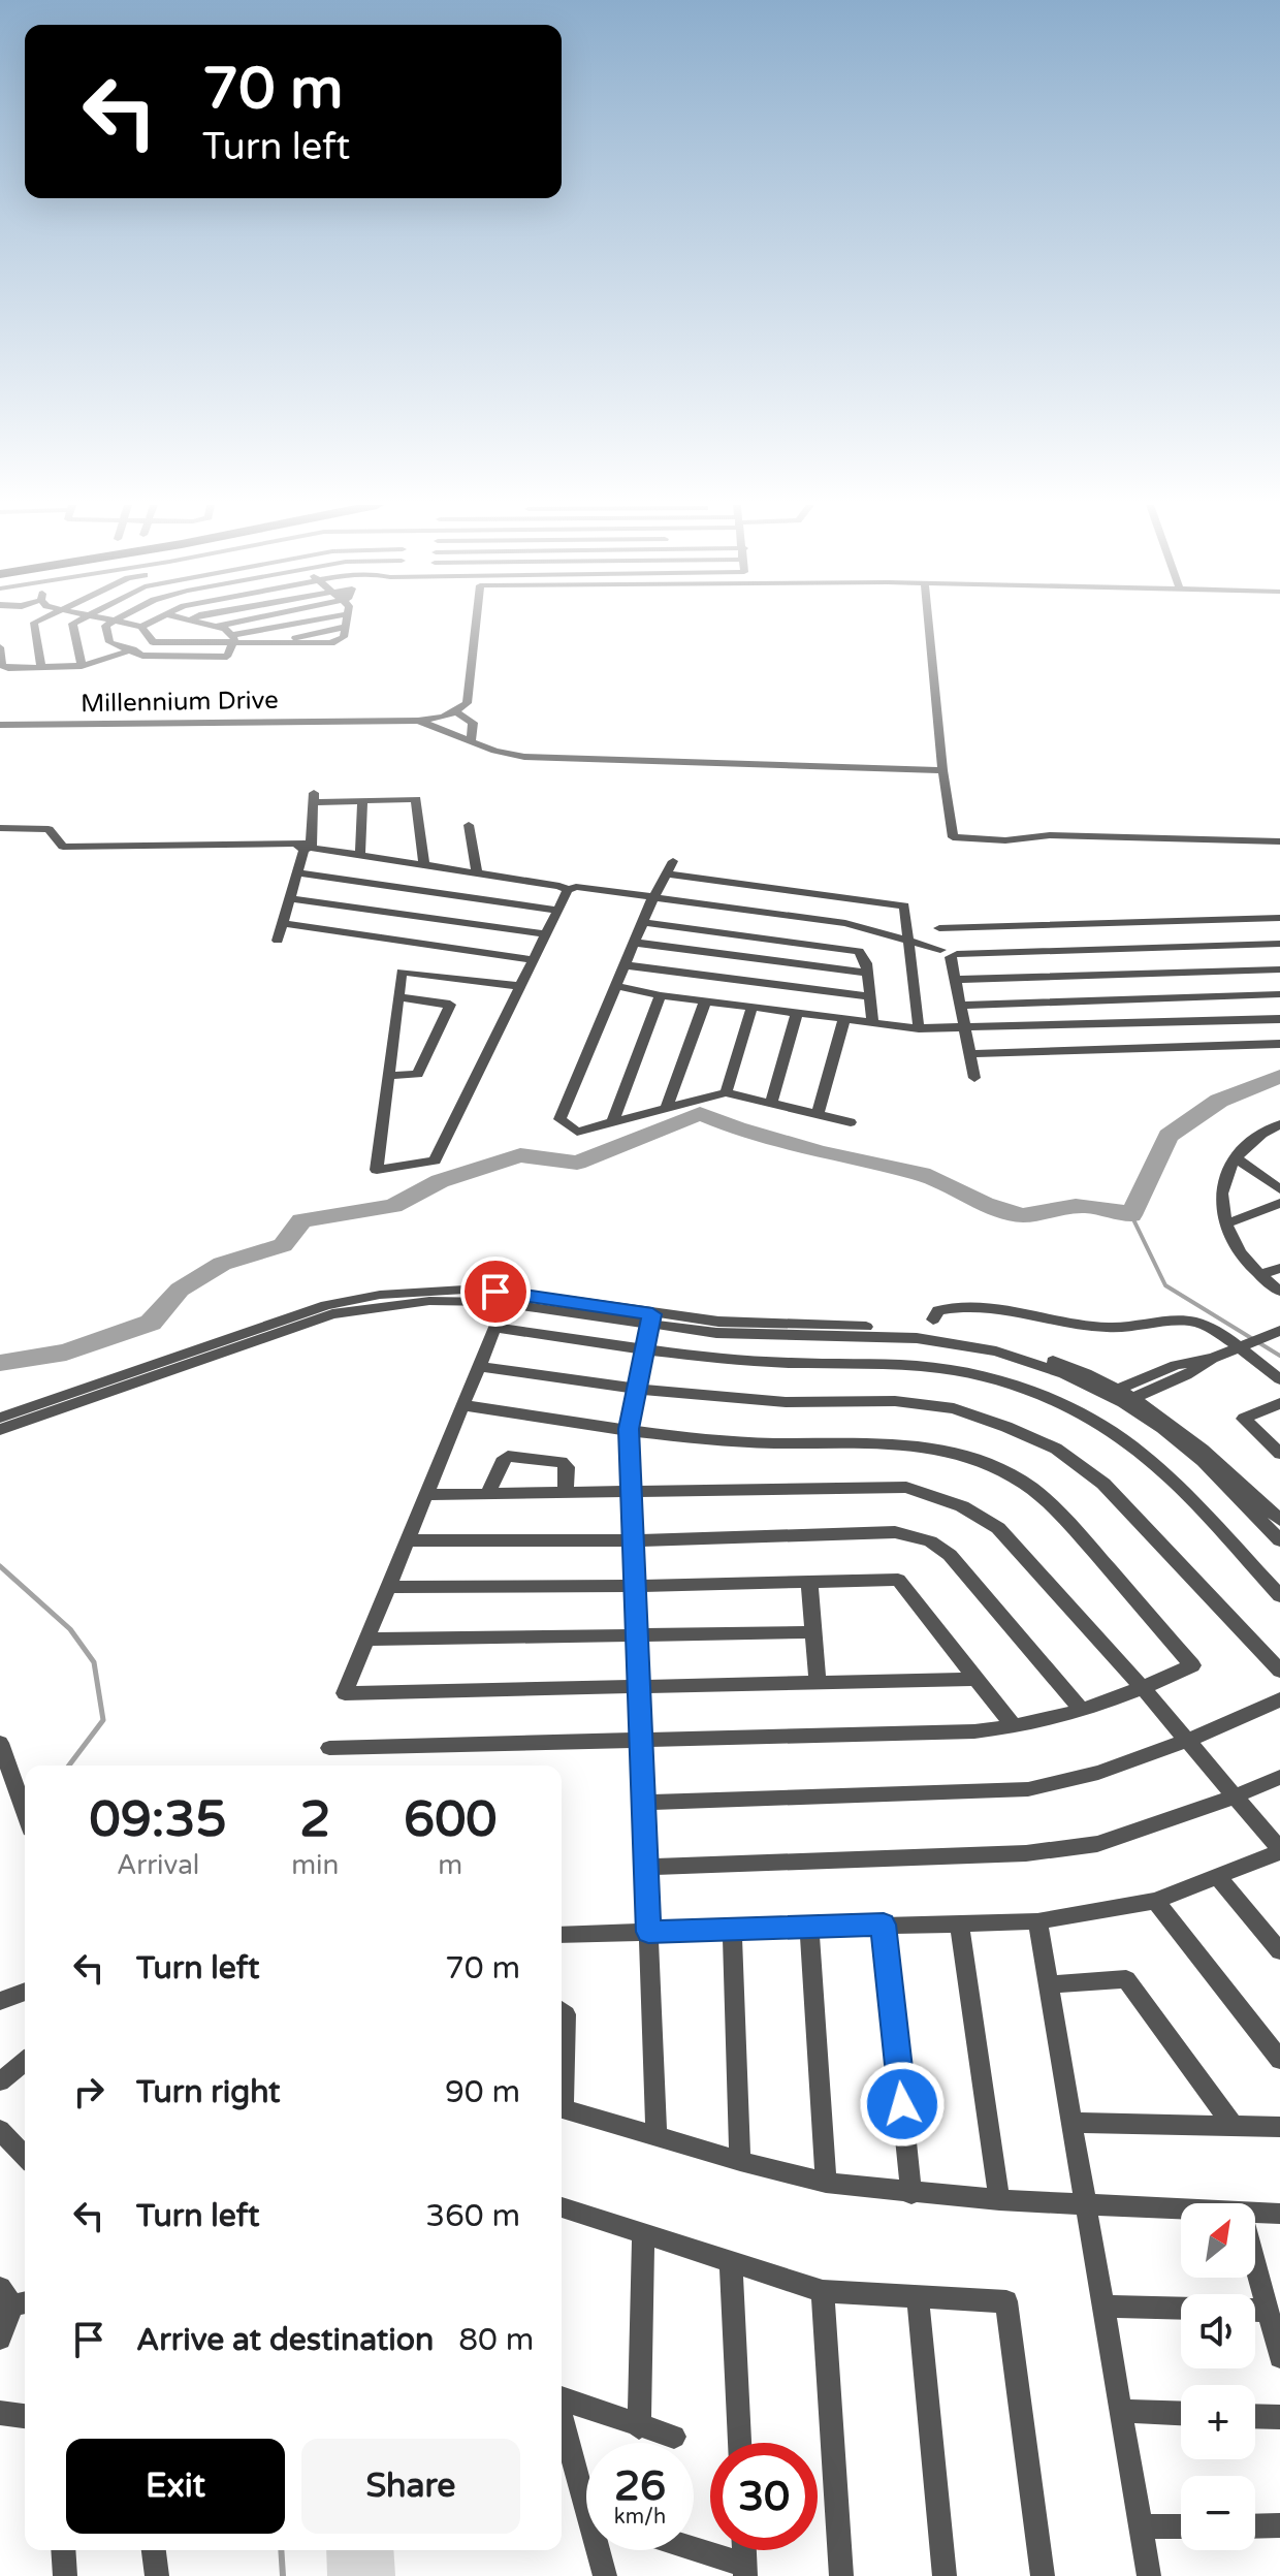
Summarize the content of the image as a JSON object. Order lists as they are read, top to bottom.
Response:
{
  "streets": {
    "street": ["Millennium Drive"]
  },
  "north": "top right",
  "page": {
    "turn": ["70 m", "Turn left"],
    "eta": [
      "09:35",
      "Arrival",
      "2",
      "min",
      "600",
      "m"
    ],
    "list": [
      {
        "name": "Turn left",
        "value": "70 m"
      },
      {
        "name": "Turn right",
        "value": "90 m"
      },
      {
        "name": "Turn left",
        "value": "360 m"
      },
      {
        "name": "Arrive at destination",
        "value": "80 m"
      }
    ],
    "map_buttons": ["+", "−"],
    "buttons": ["Exit", "Share"],
    "speed": "26 km/h",
    "limit": "30"
  }
}
